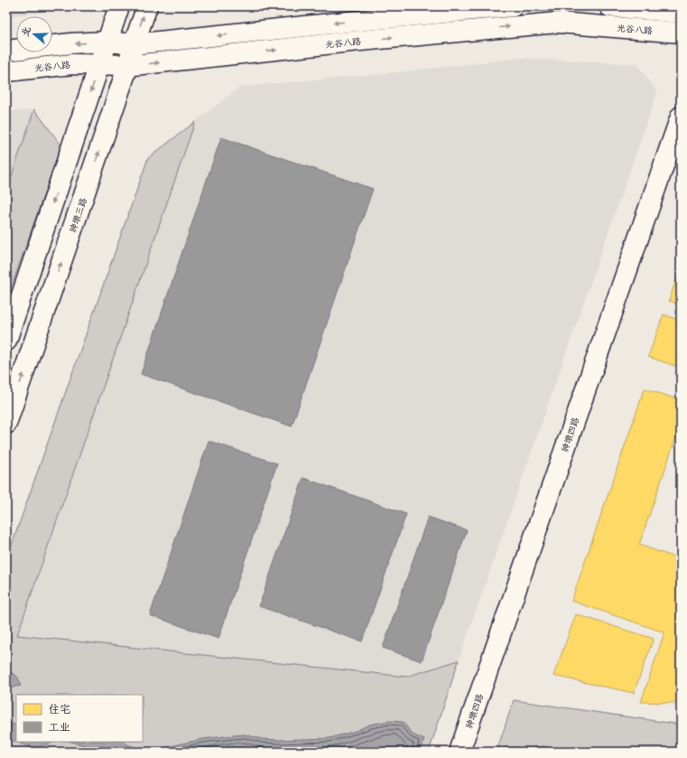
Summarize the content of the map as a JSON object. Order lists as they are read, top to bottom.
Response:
{
  "streets": {
    "street": ["光谷八路", "神墩三路", "神墩四路"]
  },
  "crossings": [
    ["光谷八路", "神墩三路"]
  ],
  "legend": ["住宅", "工业"],
  "north": "left"
}
